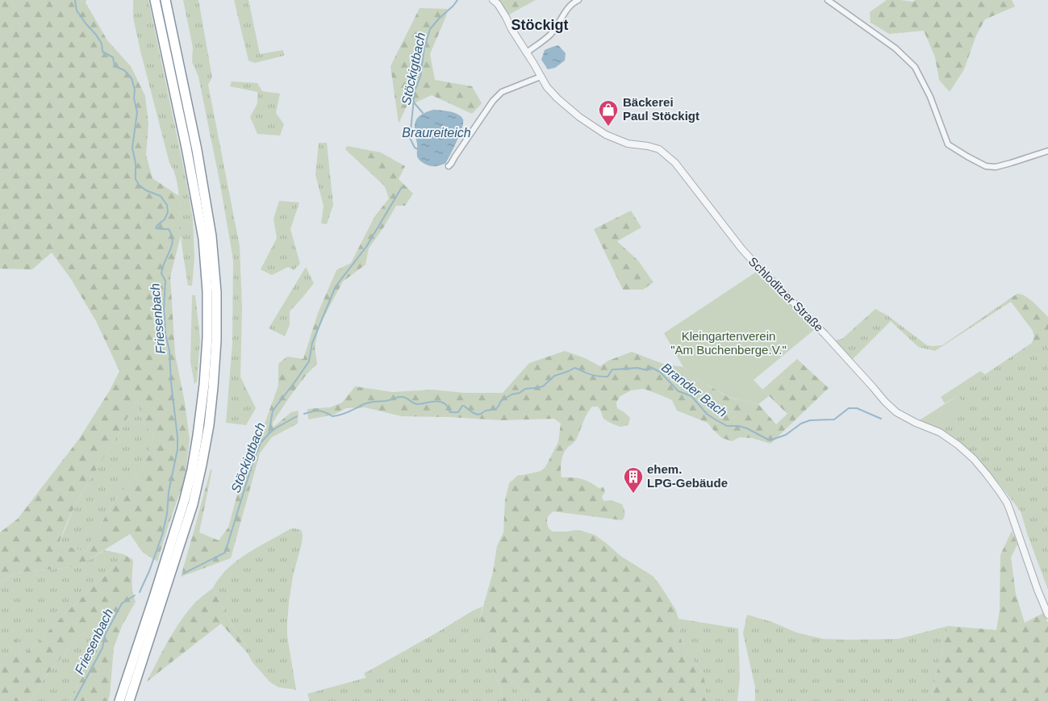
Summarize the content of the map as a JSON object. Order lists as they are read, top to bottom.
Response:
{
  "streets": {
    "street": ["Schloditzer Straße"]
  },
  "districts": ["Stöckigt"],
  "water": [
    "Stöckigtbach",
    "Braureiteich",
    "Friesenbach",
    "Brander Bach"
  ],
  "parks": ["Kleingartenverein \"Am Buchenberge.V.\""],
  "places": {
    "shop": ["Bäckerei Paul Stöckigt"],
    "building": ["ehem. LPG-Gebäude"]
  }
}
